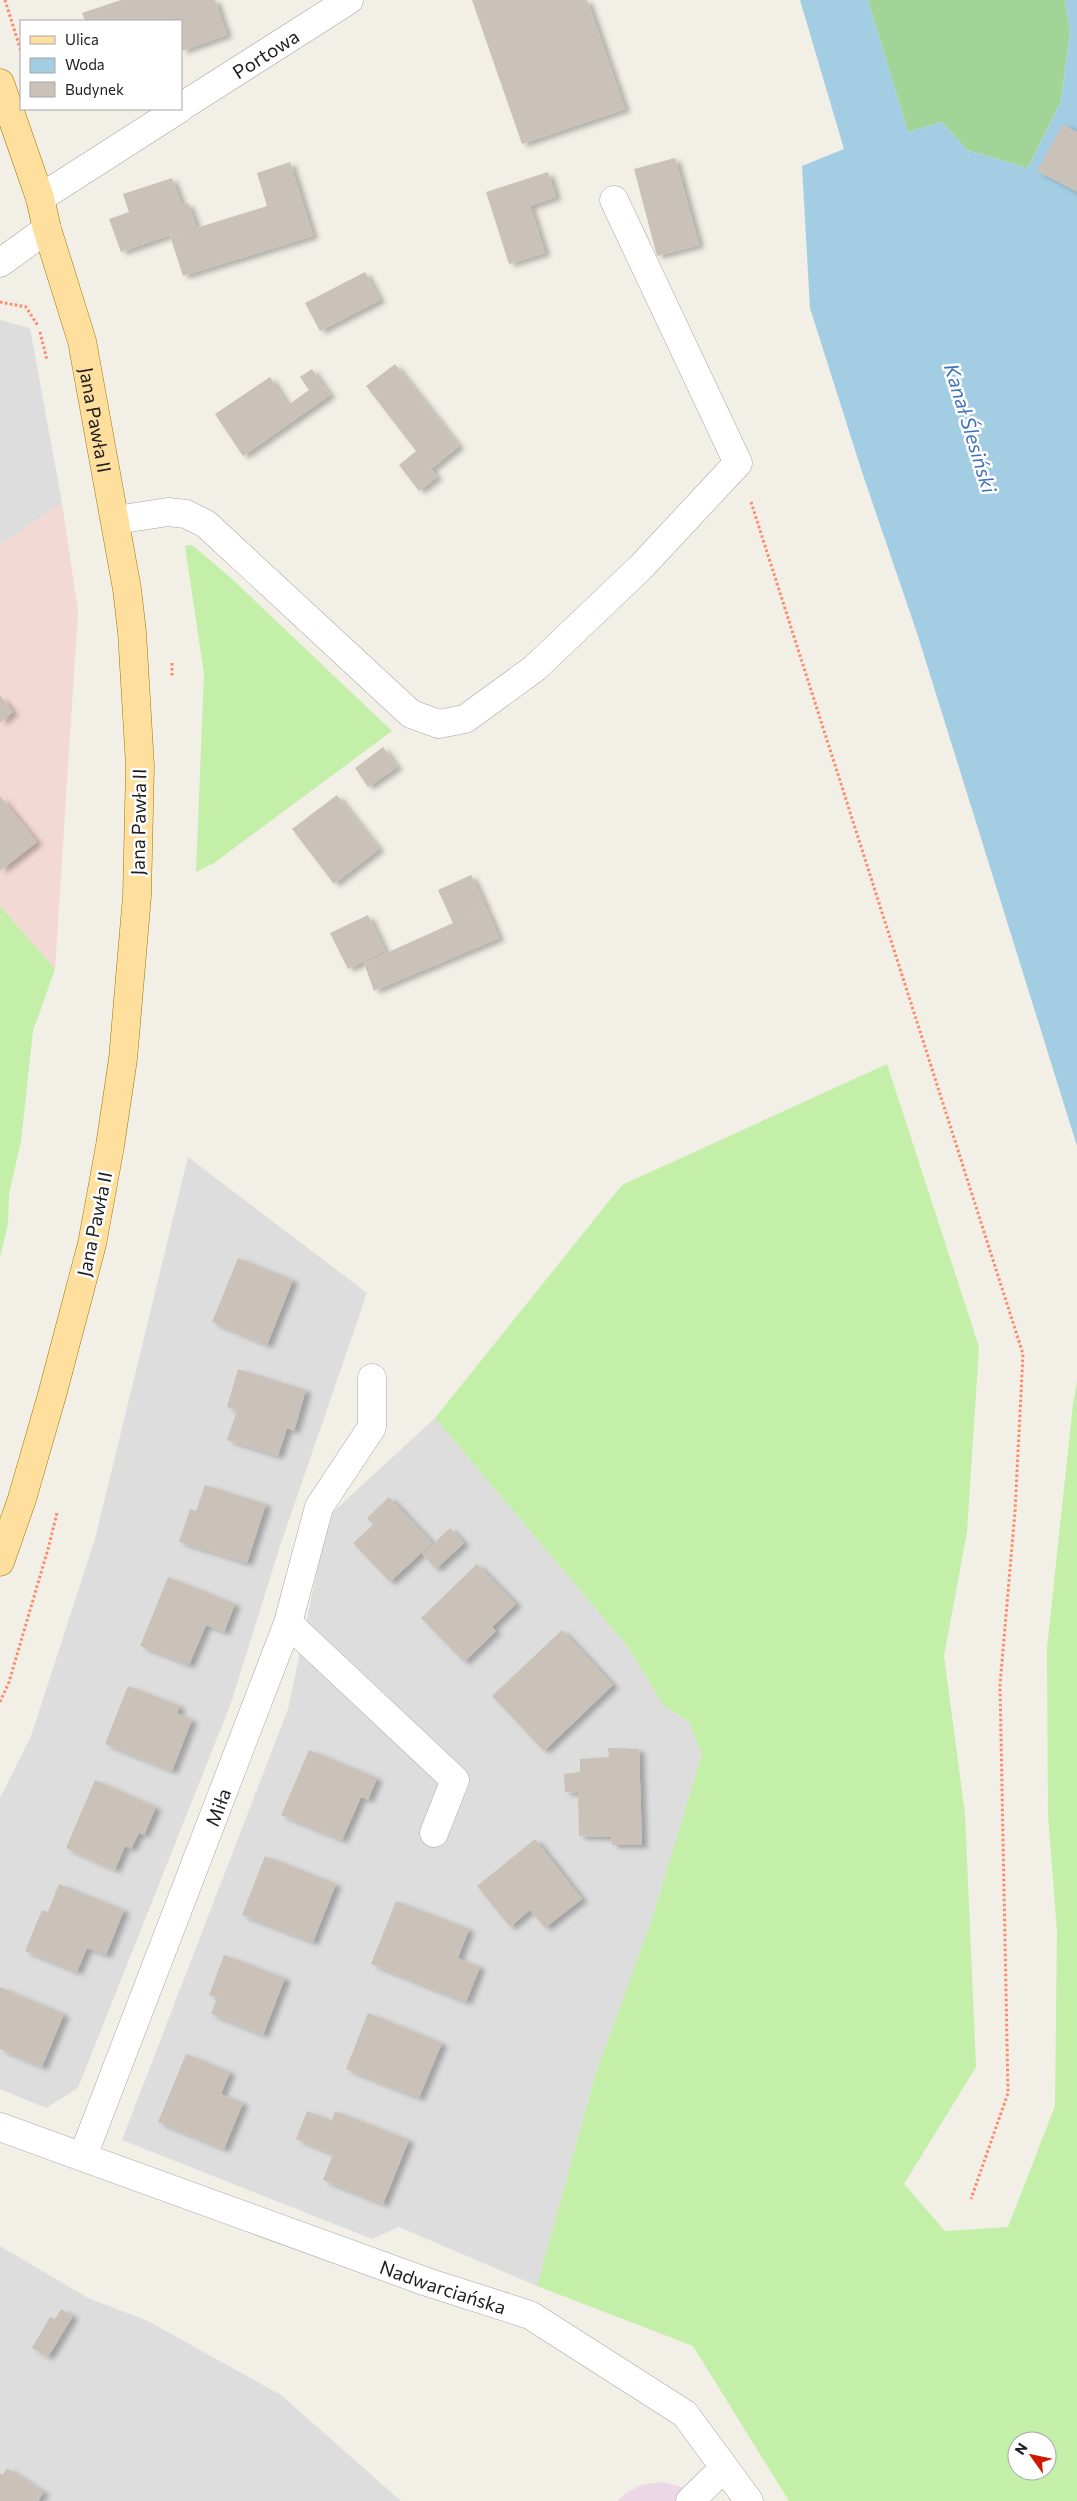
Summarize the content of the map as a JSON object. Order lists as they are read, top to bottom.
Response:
{
  "streets": {
    "main road": ["Jana Pawła II"],
    "street": ["Portowa", "Miła", "Nadwarciańska"]
  },
  "crossings": [
    ["Portowa", "Jana Pawła II"],
    ["Miła", "Nadwarciańska"]
  ],
  "water": ["Kanał Ślesiński"],
  "legend": ["Ulica", "Woda", "Budynek"],
  "north": "top left"
}
